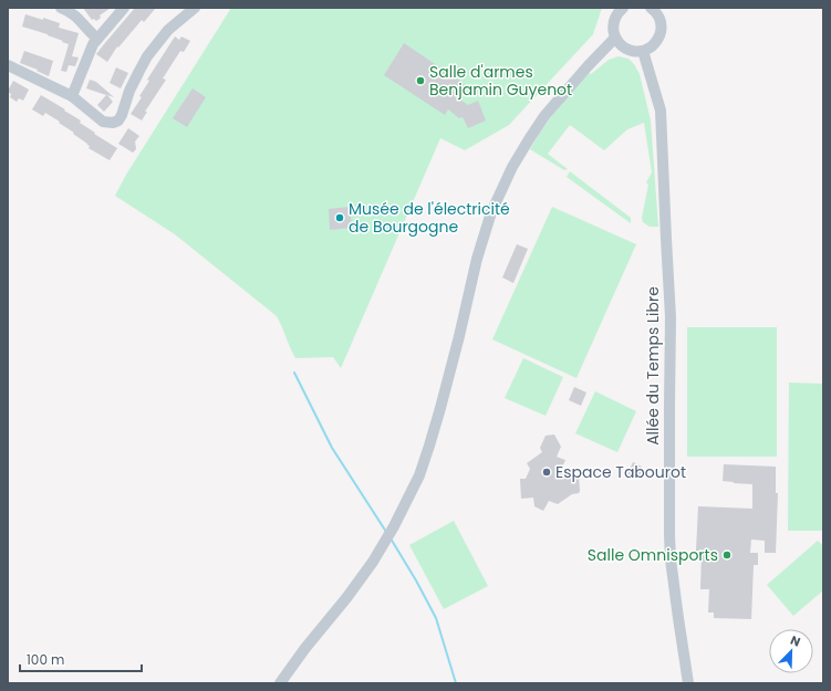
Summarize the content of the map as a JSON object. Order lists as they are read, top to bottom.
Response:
{
  "streets": {
    "street": ["Allée du Temps Libre"]
  },
  "places": [
    "Salle d'armes Benjamin Guyenot",
    "Musée de l'électricité de Bourgogne",
    "Espace Tabourot",
    "Salle Omnisports"
  ],
  "scale_bar": "100 m",
  "north": "top right"
}
